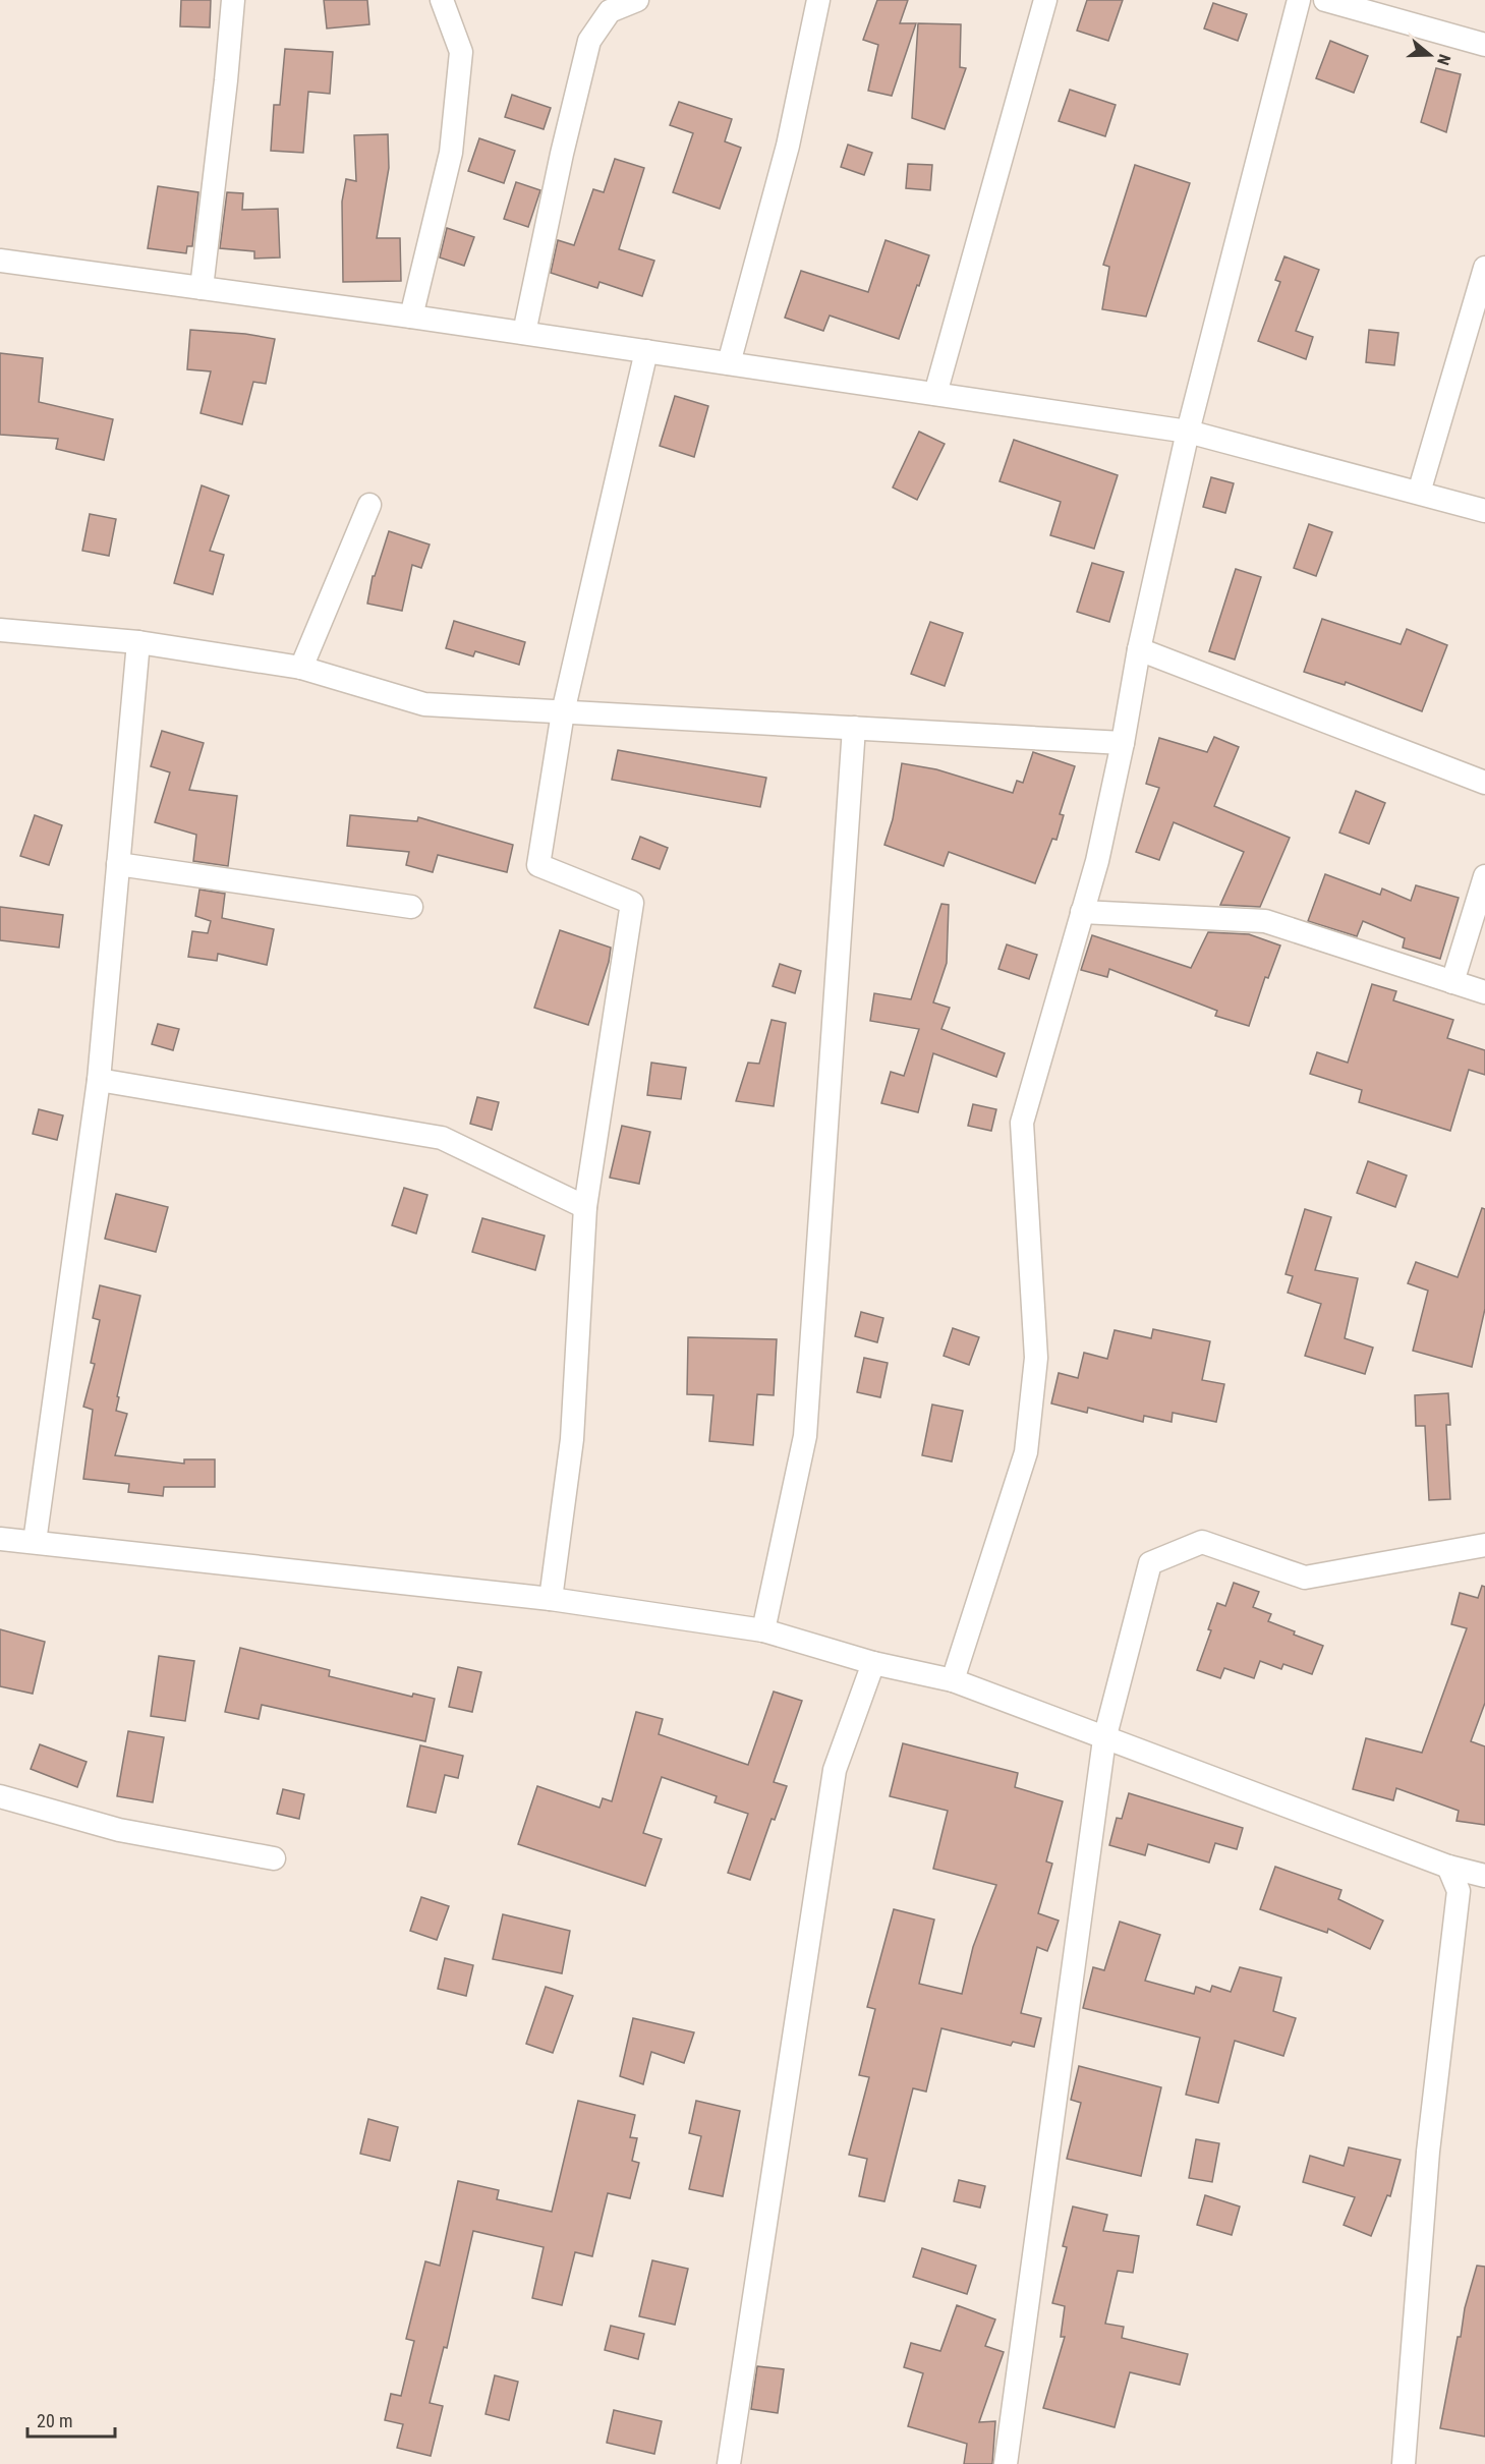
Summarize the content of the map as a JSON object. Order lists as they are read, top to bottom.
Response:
{
  "scale_bar": "20 m",
  "north": "right"
}
